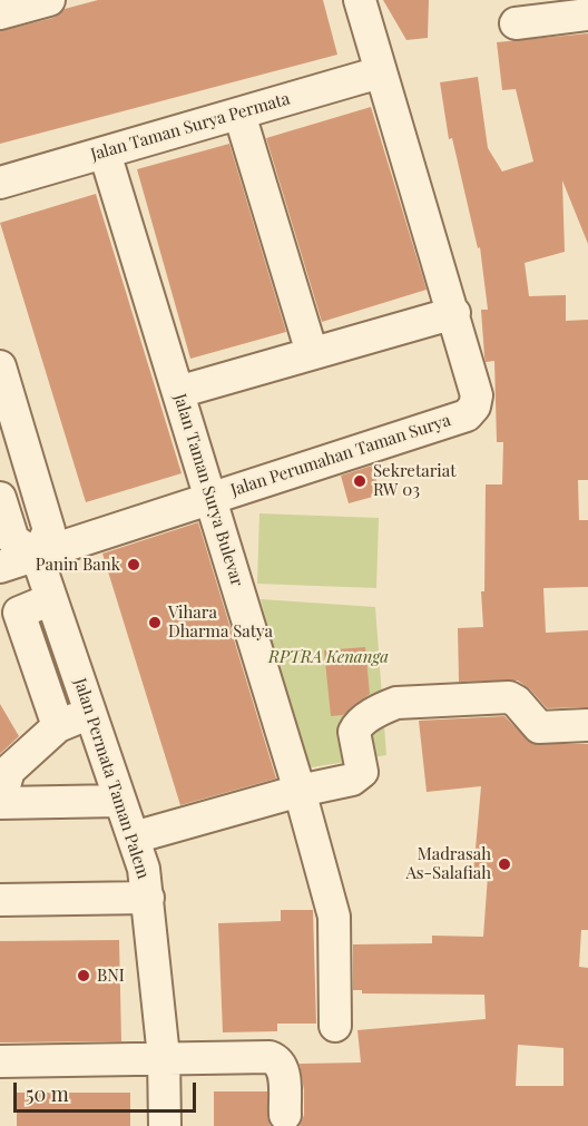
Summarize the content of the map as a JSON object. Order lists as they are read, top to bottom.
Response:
{
  "streets": {
    "street": [
      "Jalan Taman Surya Permata",
      "Jalan Perumahan Taman Surya",
      "Jalan Taman Surya Bulevar",
      "Jalan Permata Taman Palem"
    ]
  },
  "crossings": [
    ["Jalan Taman Surya Permata", "Jalan Perumahan Taman Surya"],
    ["Jalan Taman Surya Permata", "Jalan Taman Surya Bulevar"],
    ["Jalan Perumahan Taman Surya", "Jalan Taman Surya Bulevar"],
    ["Jalan Perumahan Taman Surya", "Jalan Permata Taman Palem"]
  ],
  "parks": ["RPTRA Kenanga"],
  "places": [
    "Sekretariat RW 03",
    "Panin Bank",
    "Vihara Dharma Satya",
    "Madrasah As-Salafiah",
    "BNI"
  ],
  "scale_bar": "50 m"
}
